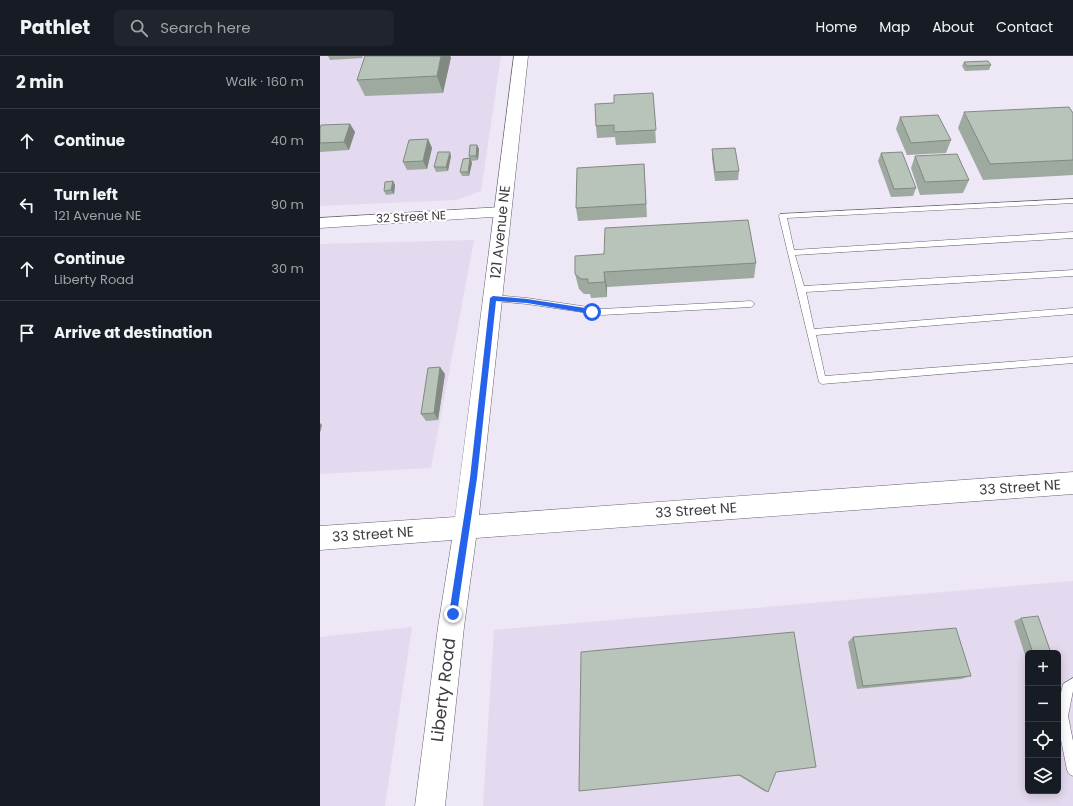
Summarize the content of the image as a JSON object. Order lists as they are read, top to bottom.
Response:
{
  "streets": {
    "street": [
      "32 Street NE",
      "121 Avenue NE",
      "33 Street NE",
      "Liberty Road"
    ]
  },
  "crossings": [
    ["32 Street NE", "121 Avenue NE"],
    ["121 Avenue NE", "33 Street NE"],
    ["121 Avenue NE", "Liberty Road"],
    ["33 Street NE", "Liberty Road"]
  ],
  "page": {
    "header": "Pathlet",
    "search": "Search here",
    "nav": [
      "Home",
      "Map",
      "About",
      "Contact"
    ],
    "heading": ["2 min", "Walk · 160 m"],
    "list": [
      ["Continue", "40 m"],
      ["Turn left", "121 Avenue NE", "90 m"],
      ["Continue", "Liberty Road", "30 m"],
      "Arrive at destination"
    ],
    "map_buttons": ["+", "−"]
  }
}
